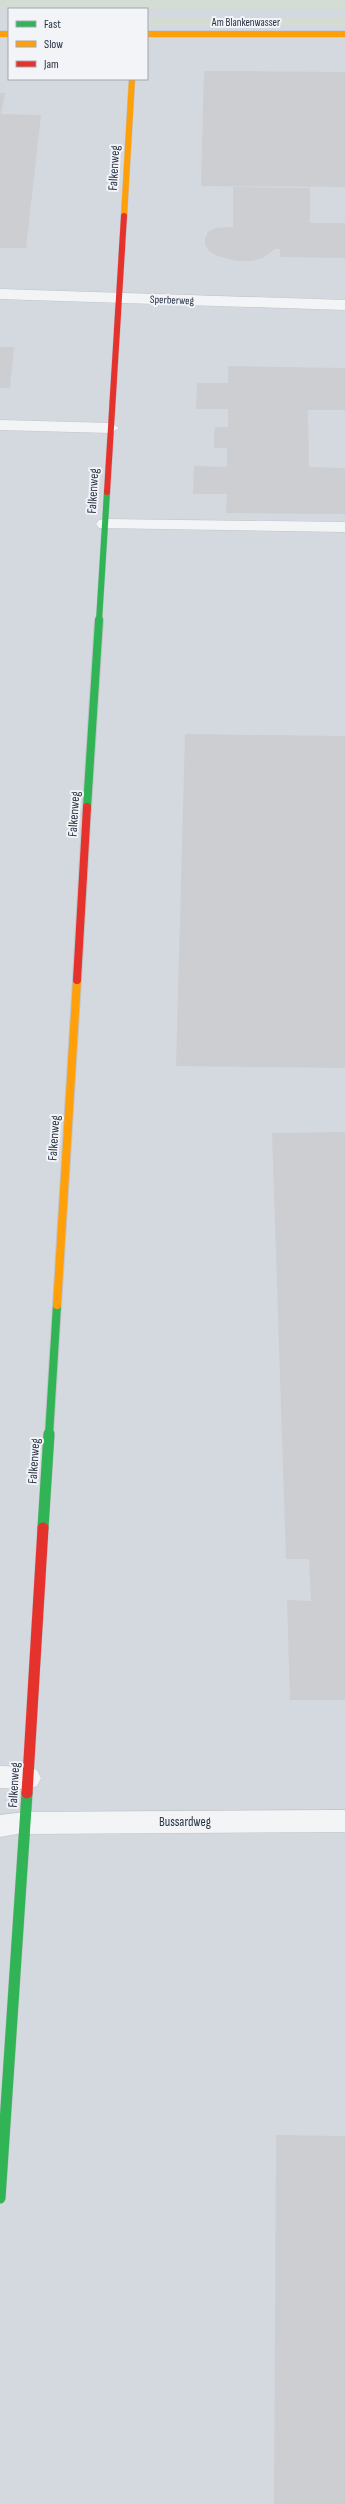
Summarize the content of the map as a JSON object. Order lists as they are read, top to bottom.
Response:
{
  "streets": {
    "street": [
      "Am Blankenwasser",
      "Falkenweg",
      "Sperberweg",
      "Bussardweg"
    ]
  },
  "crossings": [
    ["Falkenweg", "Sperberweg"],
    ["Falkenweg", "Bussardweg"]
  ],
  "legend": ["Fast", "Slow", "Jam"]
}
